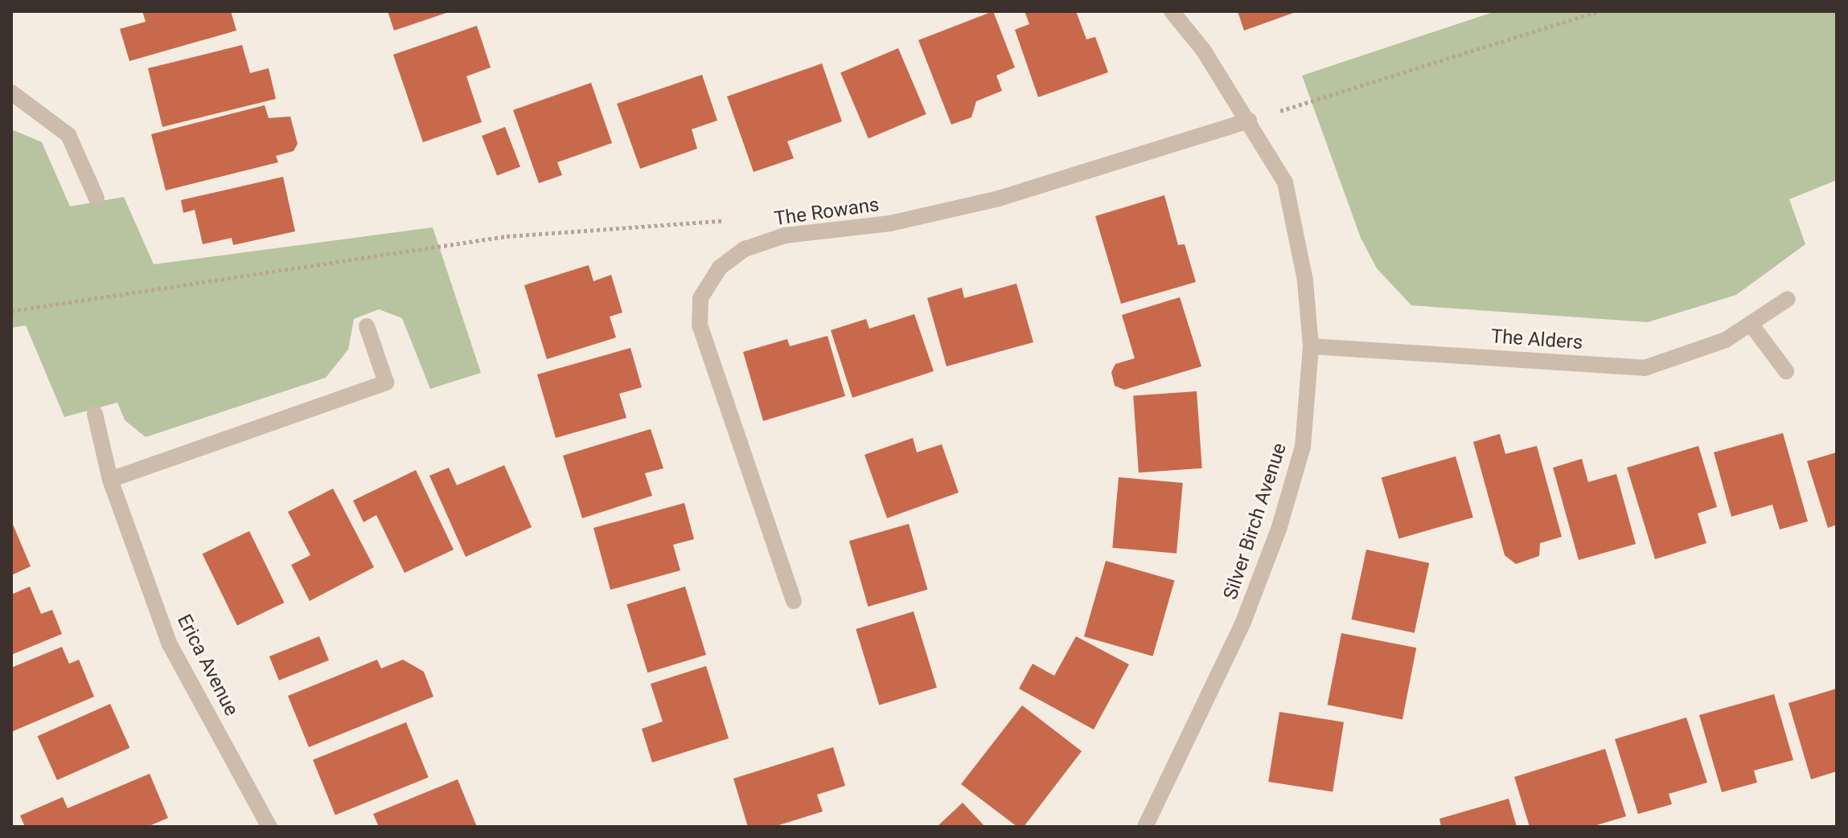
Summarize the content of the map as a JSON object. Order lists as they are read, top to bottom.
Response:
{
  "streets": {
    "street": [
      "The Rowans",
      "The Alders",
      "Silver Birch Avenue",
      "Erica Avenue"
    ]
  },
  "crossings": [
    ["The Rowans", "Silver Birch Avenue"],
    ["The Alders", "Silver Birch Avenue"]
  ]
}
